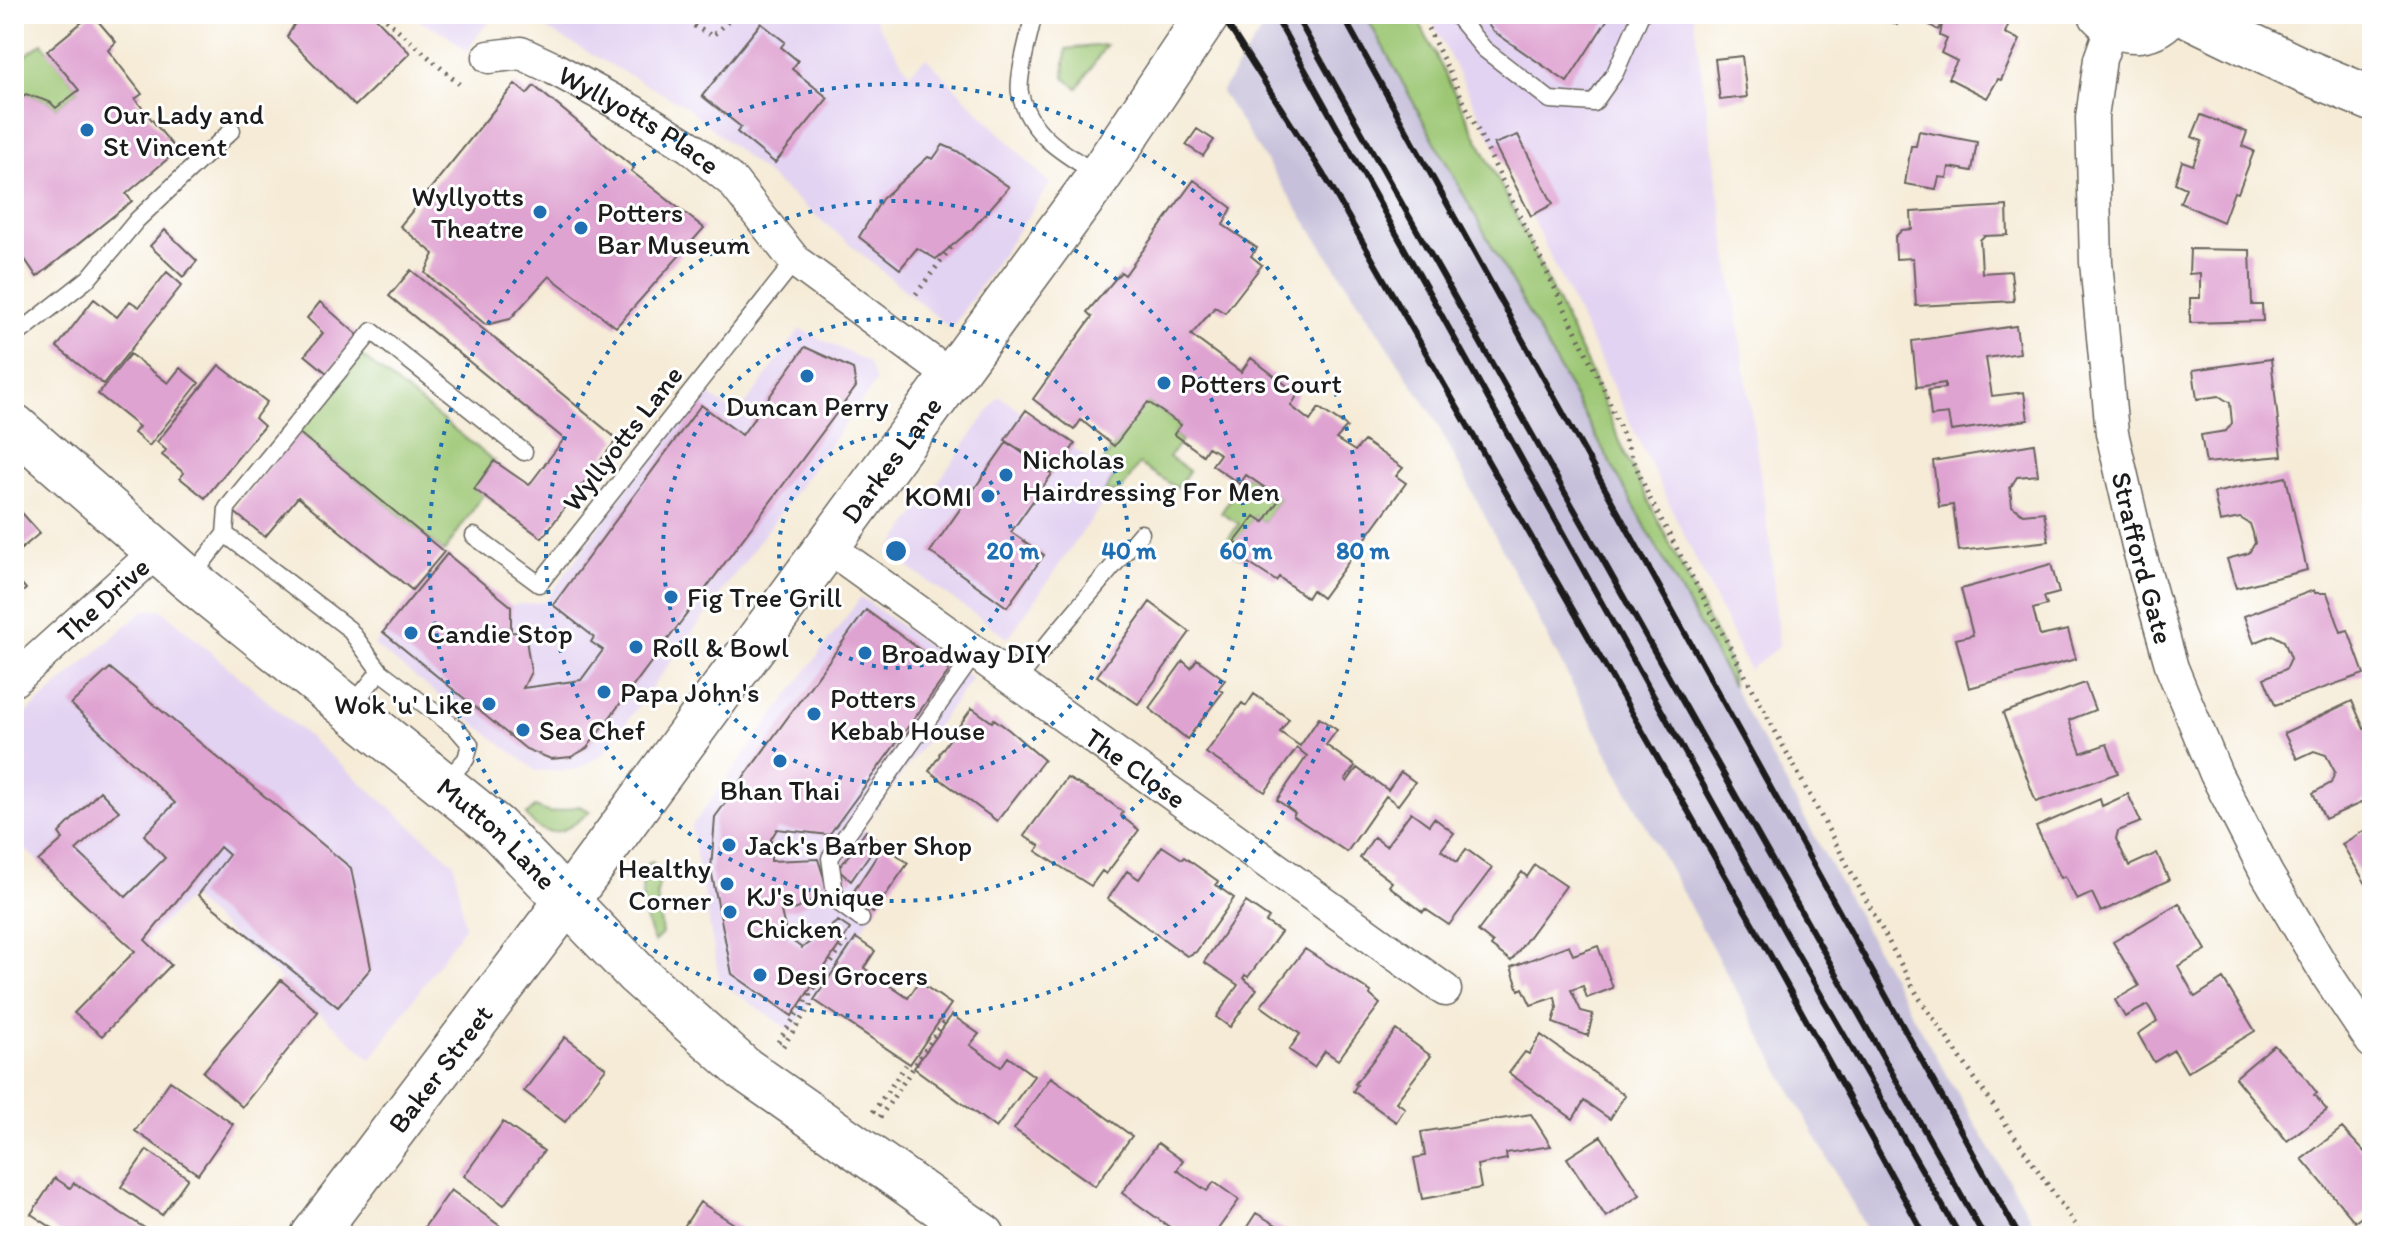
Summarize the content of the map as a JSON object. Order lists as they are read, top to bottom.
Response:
{
  "streets": {
    "street": [
      "Wyllyotts Place",
      "Darkes Lane",
      "Strafford Gate",
      "The Drive",
      "The Close",
      "Mutton Lane",
      "Baker Street"
    ],
    "lane": ["Wyllyotts Lane"]
  },
  "crossings": [
    ["Wyllyotts Place", "Wyllyotts Lane"],
    ["Wyllyotts Place", "Darkes Lane"],
    ["Darkes Lane", "The Close"],
    ["Darkes Lane", "Mutton Lane"],
    ["Darkes Lane", "Baker Street"],
    ["The Drive", "Mutton Lane"],
    ["Mutton Lane", "Baker Street"]
  ],
  "places": [
    "Our Lady and St Vincent",
    "Wyllyotts Theatre",
    "Potters Bar Museum",
    "Duncan Perry",
    "Potters Court",
    "Nicholas Hairdressing For Men",
    "KOMI",
    "Fig Tree Grill",
    "Candie Stop",
    "Roll & Bowl",
    "Broadway DIY",
    "Papa John's",
    "Wok 'u' Like",
    "Potters Kebab House",
    "Sea Chef",
    "Bhan Thai",
    "Jack's Barber Shop",
    "Healthy Corner",
    "KJ's Unique Chicken",
    "Desi Grocers"
  ],
  "rings": [
    "20 m",
    "40 m",
    "60 m",
    "80 m"
  ]
}
